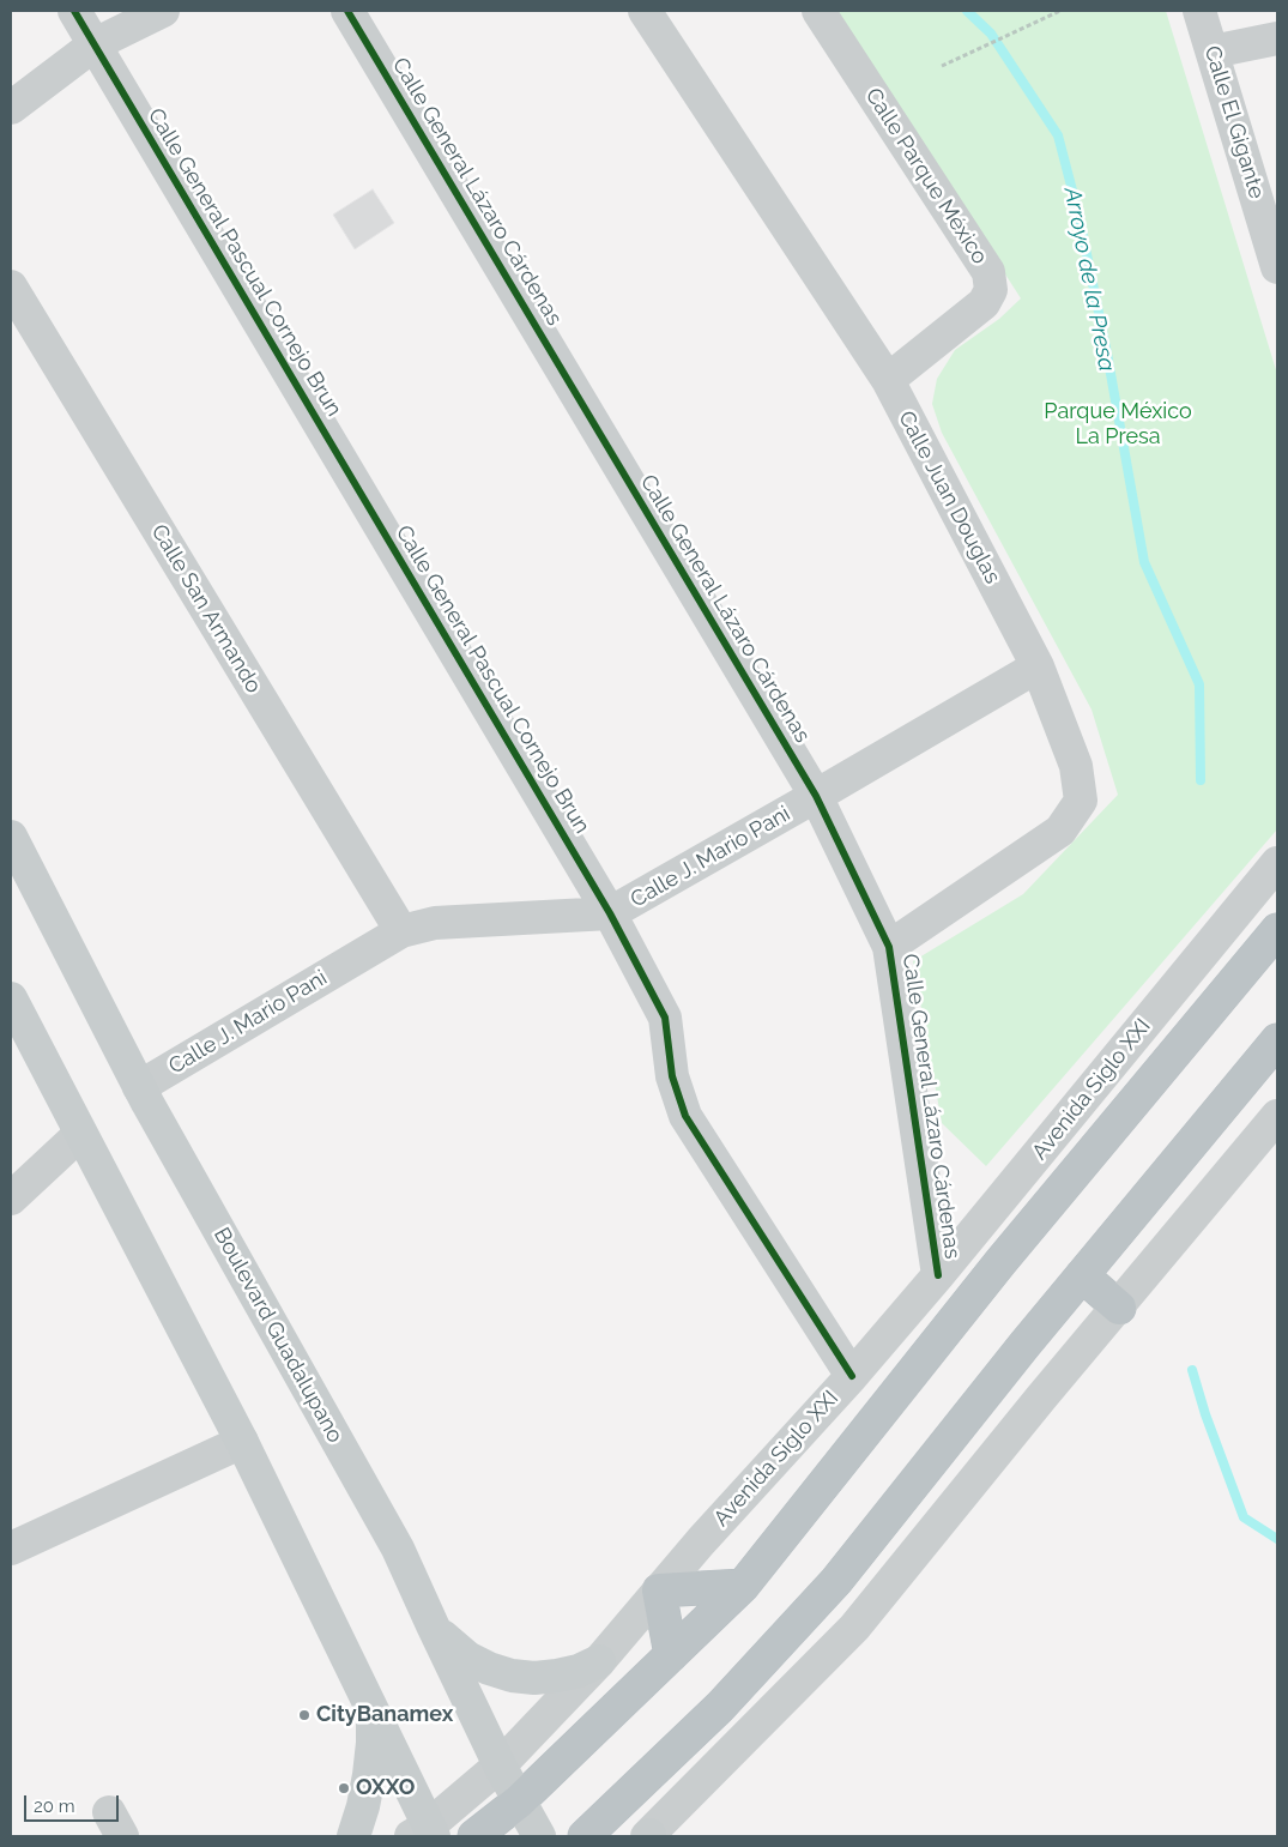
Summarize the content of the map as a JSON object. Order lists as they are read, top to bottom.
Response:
{
  "streets": {
    "highway": ["Avenida Siglo XXI"],
    "main road": ["Boulevard Guadalupano"],
    "street": [
      "Calle El Gigante",
      "Calle Parque México",
      "Calle General Lázaro Cárdenas",
      "Calle General Pascual Cornejo Brun",
      "Calle Juan Douglas",
      "Calle San Armando",
      "Calle J. Mario Pani"
    ]
  },
  "crossings": [
    ["Calle Parque México", "Calle Juan Douglas"],
    ["Calle General Lázaro Cárdenas", "Calle Juan Douglas"],
    ["Calle General Lázaro Cárdenas", "Calle J. Mario Pani"],
    ["Calle General Lázaro Cárdenas", "Avenida Siglo XXI"],
    ["Calle General Pascual Cornejo Brun", "Calle J. Mario Pani"],
    ["Calle General Pascual Cornejo Brun", "Avenida Siglo XXI"],
    ["Calle Juan Douglas", "Calle J. Mario Pani"],
    ["Calle San Armando", "Calle J. Mario Pani"],
    ["Calle J. Mario Pani", "Boulevard Guadalupano"],
    ["Avenida Siglo XXI", "Boulevard Guadalupano"]
  ],
  "water": ["Arroyo de la Presa"],
  "parks": ["Parque México La Presa"],
  "places": ["CityBanamex", "OXXO"],
  "scale_bar": "20 m"
}
